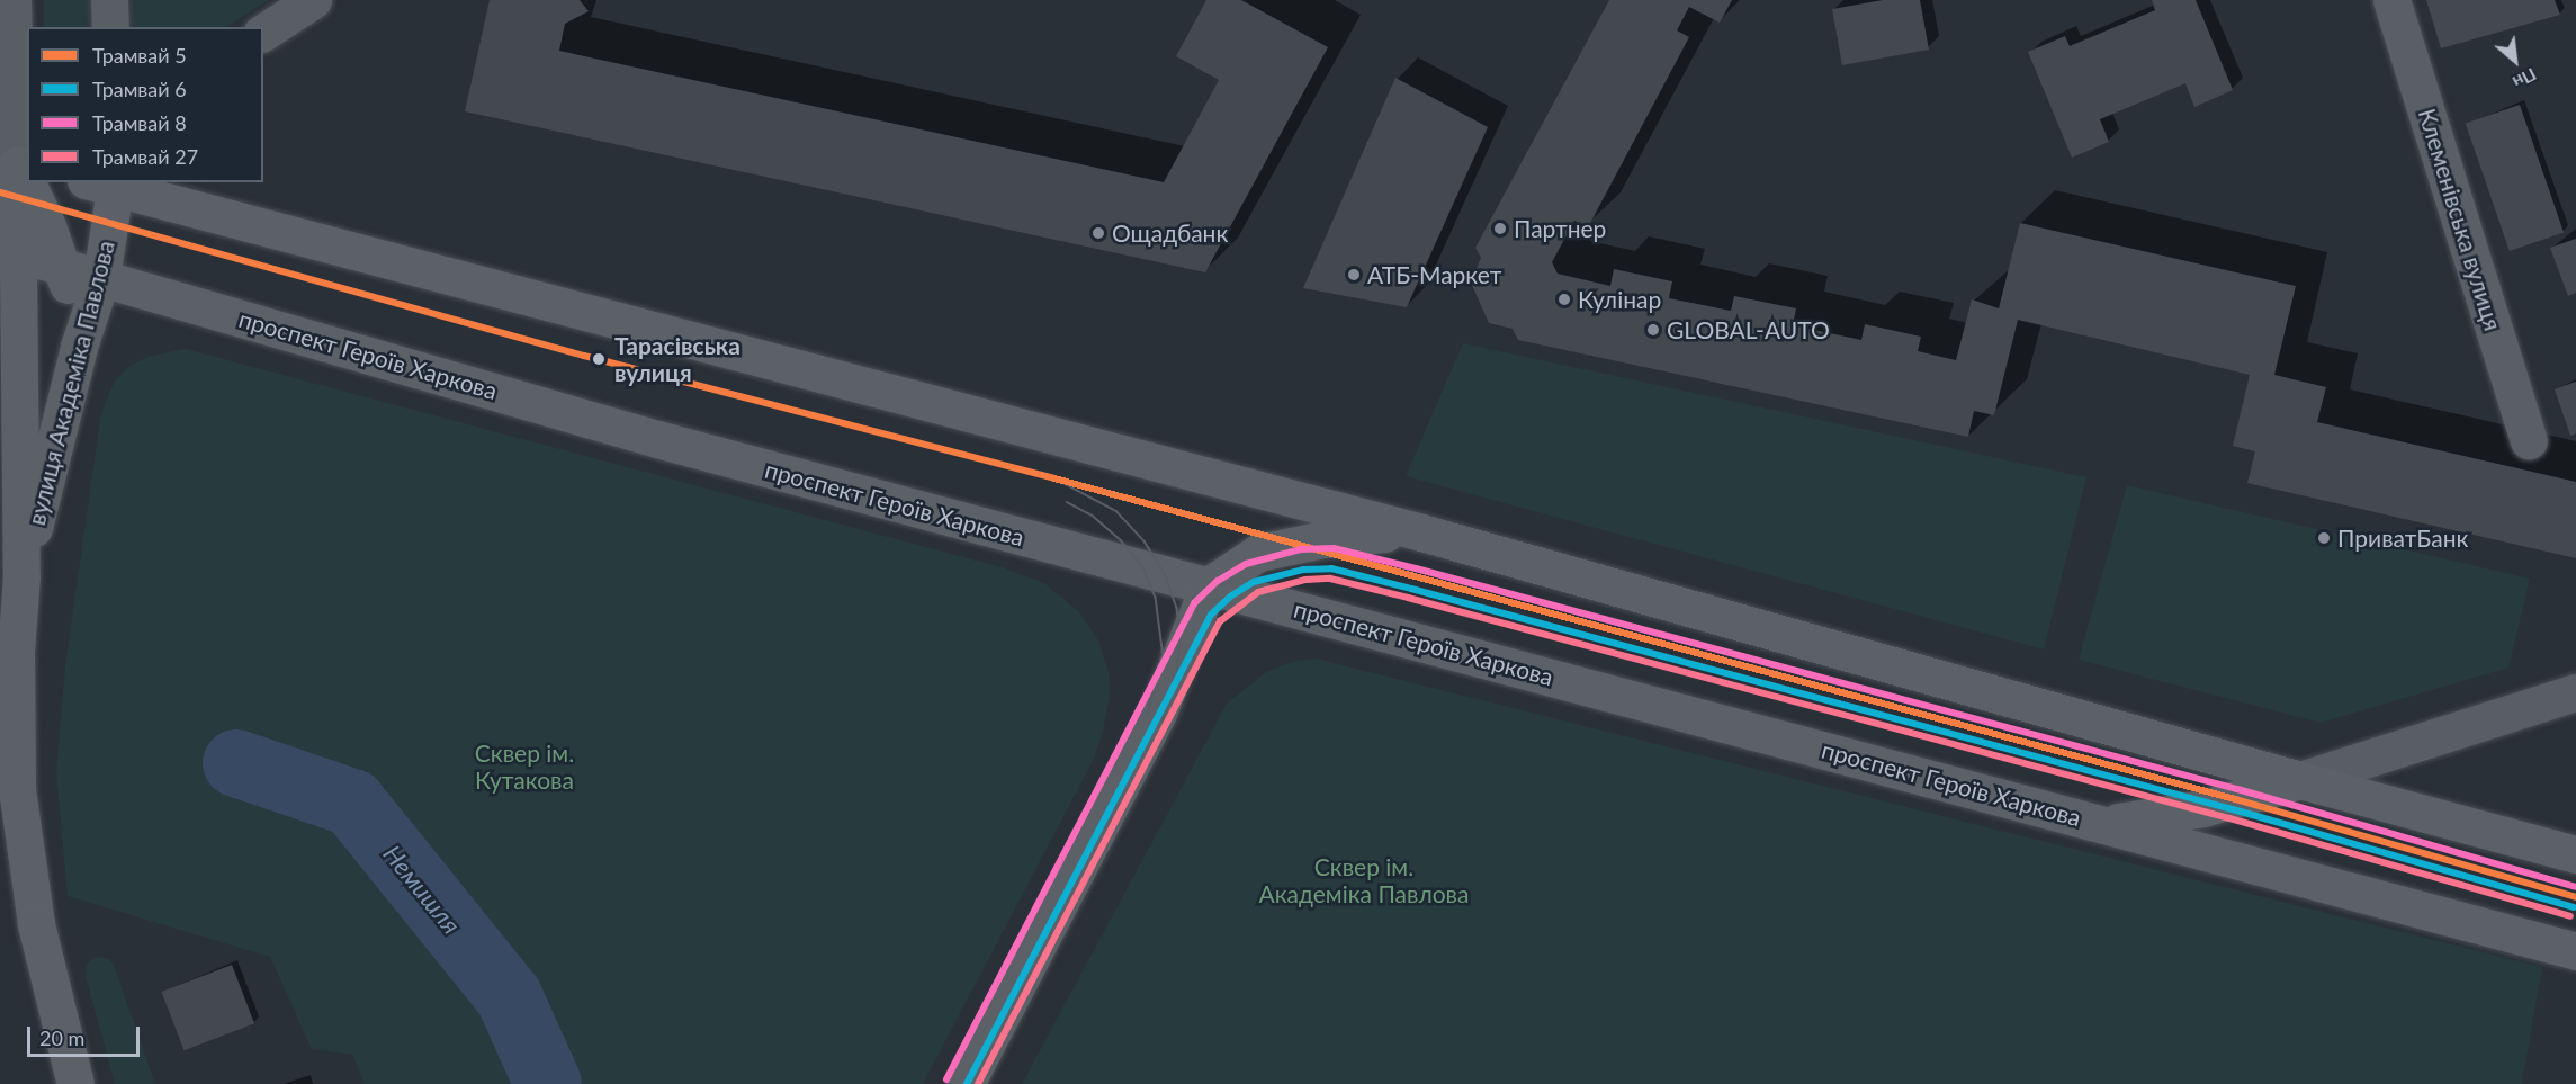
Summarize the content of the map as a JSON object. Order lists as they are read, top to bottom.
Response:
{
  "streets": {
    "main road": ["проспект Героїв Харкова", "вулиця Академіка Павлова"],
    "street": ["Клеменівська вулиця"]
  },
  "crossings": [
    ["проспект Героїв Харкова", "вулиця Академіка Павлова"]
  ],
  "water": ["Немишля"],
  "parks": ["Сквер ім. Кутакова", "Сквер ім. Академіка Павлова"],
  "places": [
    "Партнер",
    "Ощадбанк",
    "АТБ-Маркет",
    "Кулінар",
    "GLOBAL-AUTO",
    "Тарасівська вулиця",
    "ПриватБанк"
  ],
  "lines": [
    "tram line 5",
    "tram line 8",
    "tram line 6",
    "tram line 27"
  ],
  "legend": [
    "Трамвай 5",
    "Трамвай 6",
    "Трамвай 8",
    "Трамвай 27"
  ],
  "scale_bar": "20 m",
  "north": "bottom right"
}
